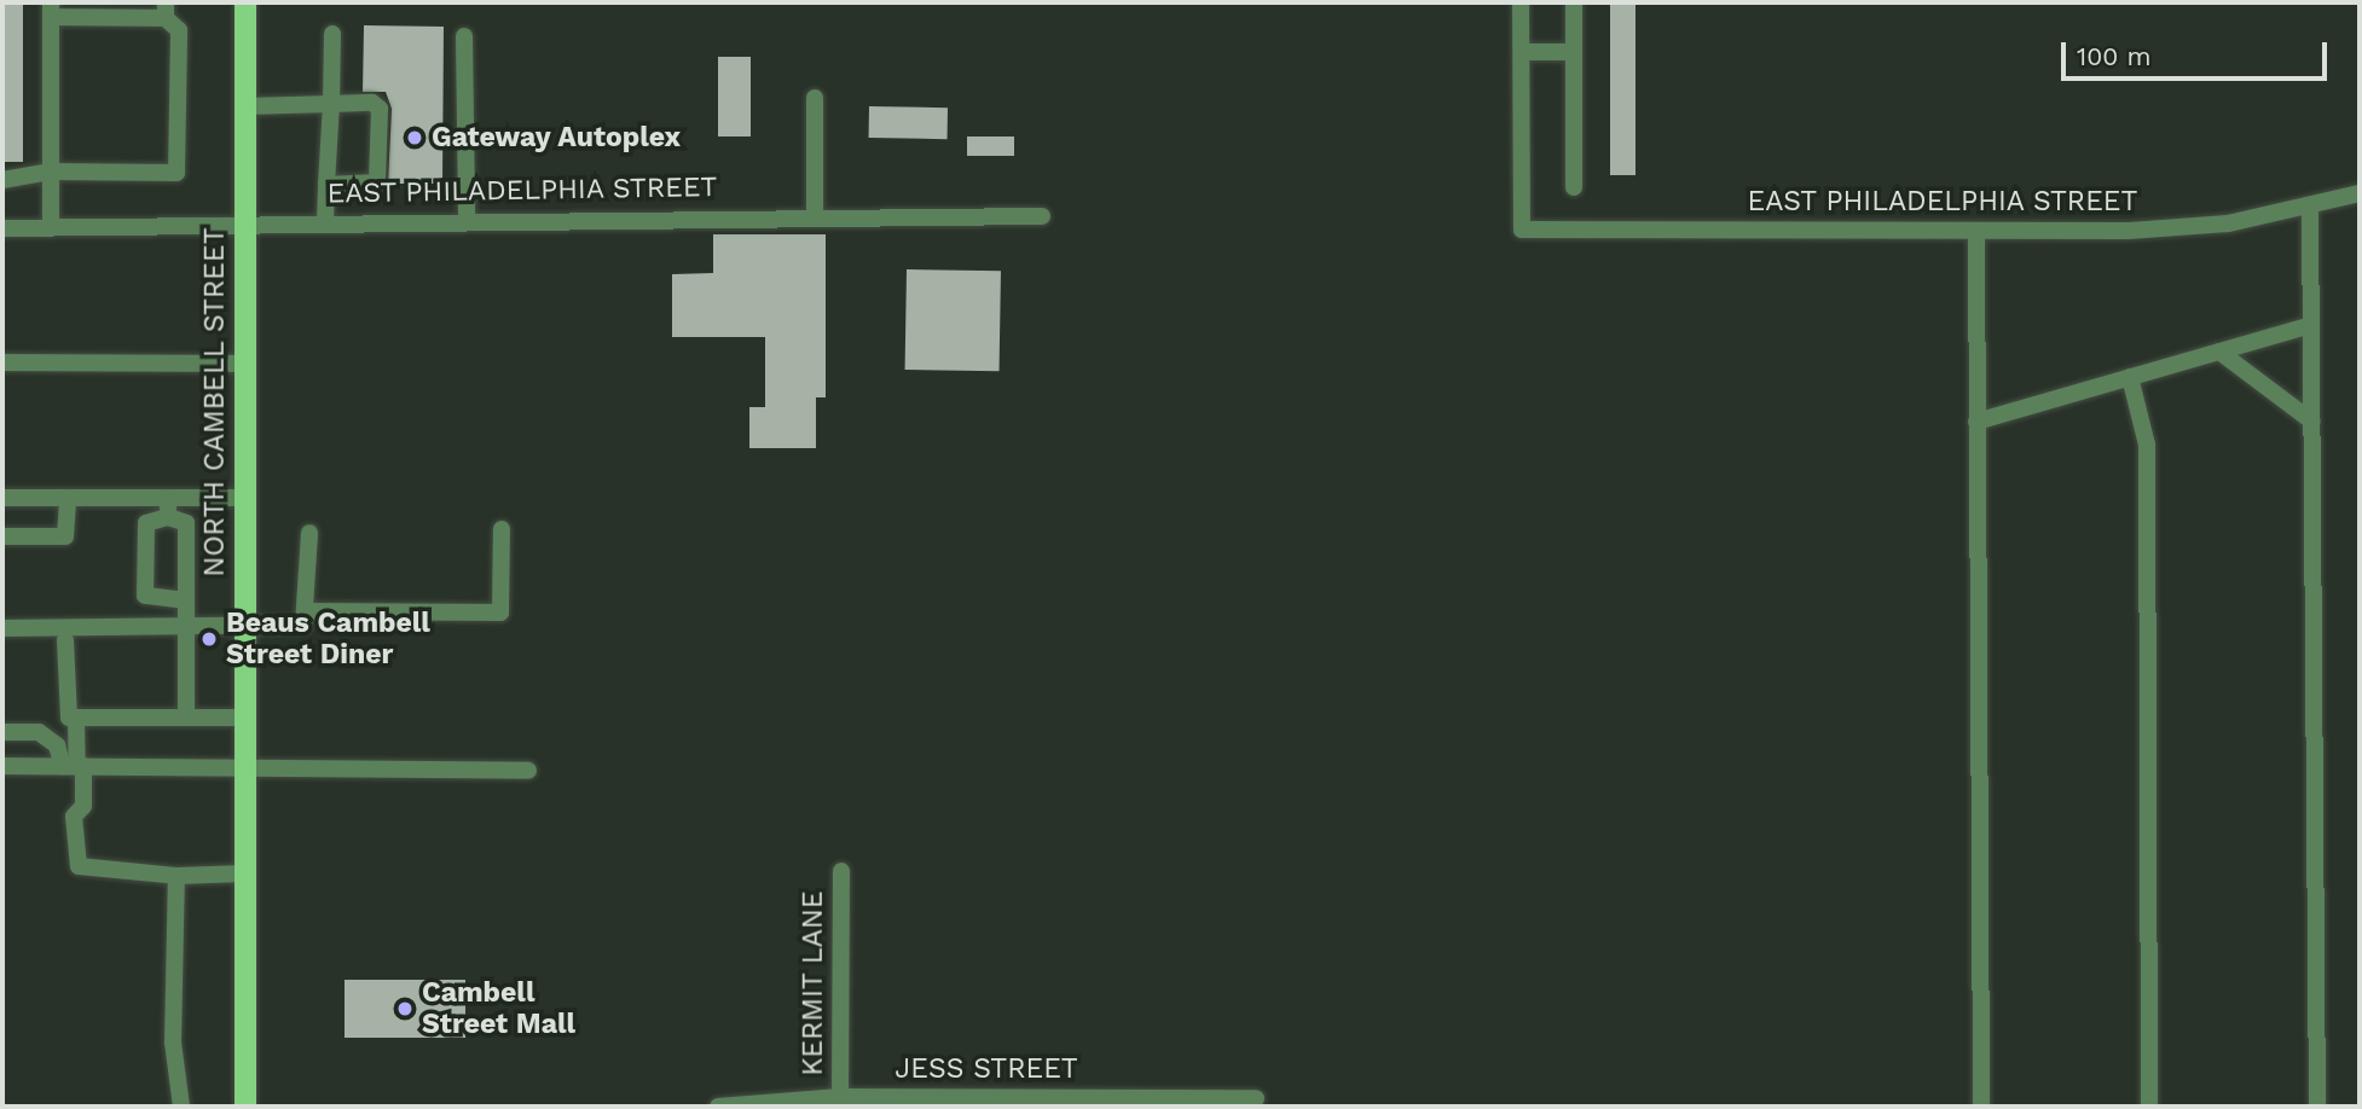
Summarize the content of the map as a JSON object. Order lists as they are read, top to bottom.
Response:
{
  "streets": {
    "main road": ["NORTH CAMBELL STREET"],
    "street": ["EAST PHILADELPHIA STREET", "KERMIT LANE", "JESS STREET"]
  },
  "crossings": [
    ["EAST PHILADELPHIA STREET", "NORTH CAMBELL STREET"],
    ["KERMIT LANE", "JESS STREET"]
  ],
  "places": ["Gateway Autoplex", "Beaus Cambell Street Diner", "Cambell Street Mall"],
  "scale_bar": "100 m"
}
